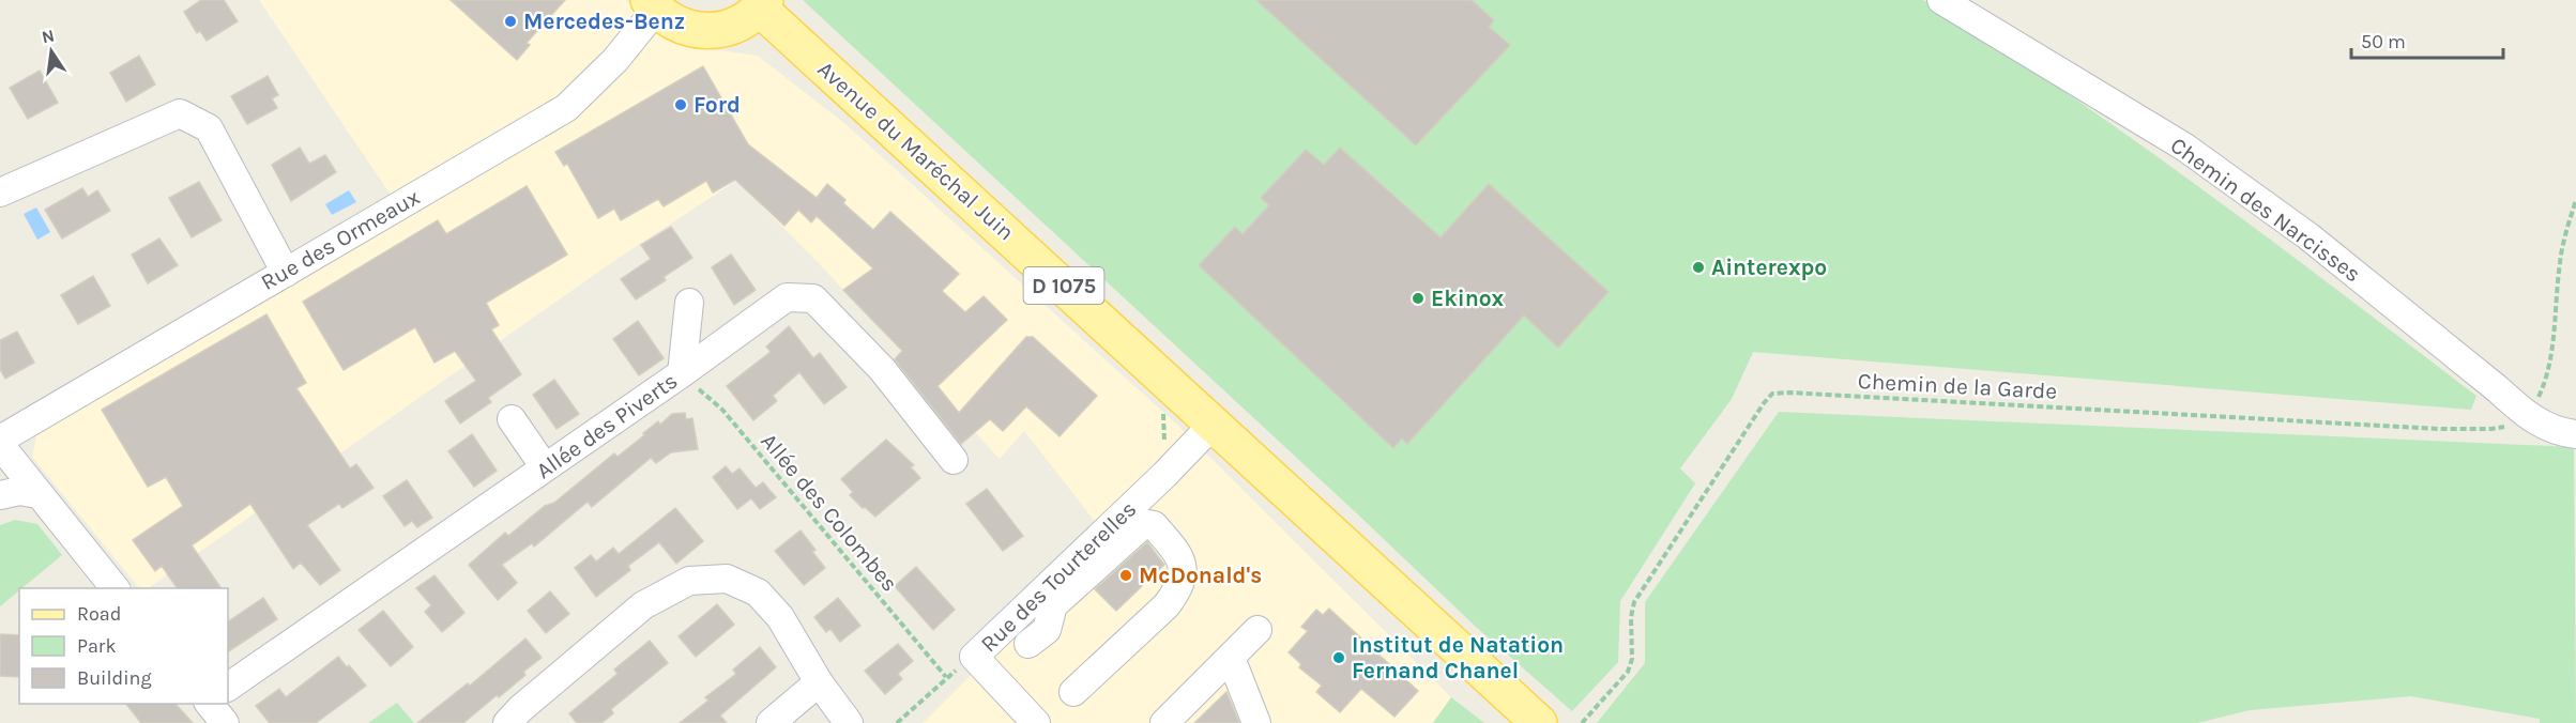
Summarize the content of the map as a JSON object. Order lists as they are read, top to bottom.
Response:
{
  "streets": {
    "main road": ["Avenue du Maréchal Juin", "D 1075"],
    "street": [
      "Chemin des Narcisses",
      "Rue des Ormeaux",
      "Allée des Piverts",
      "Rue des Tourterelles"
    ],
    "path": ["Chemin de la Garde", "Allée des Colombes"]
  },
  "crossings": [
    ["Avenue du Maréchal Juin", "D 1075"],
    ["Avenue du Maréchal Juin", "Rue des Tourterelles"],
    ["Chemin des Narcisses", "Chemin de la Garde"],
    ["D 1075", "Rue des Tourterelles"],
    ["Allée des Piverts", "Allée des Colombes"],
    ["Allée des Colombes", "Rue des Tourterelles"]
  ],
  "places": [
    "Mercedes-Benz",
    "Ford",
    "Ainterexpo",
    "Ekinox",
    "McDonald's",
    "Institut de Natation Fernand Chanel"
  ],
  "legend": ["Road", "Park", "Building"],
  "scale_bar": "50 m",
  "north": "top"
}
